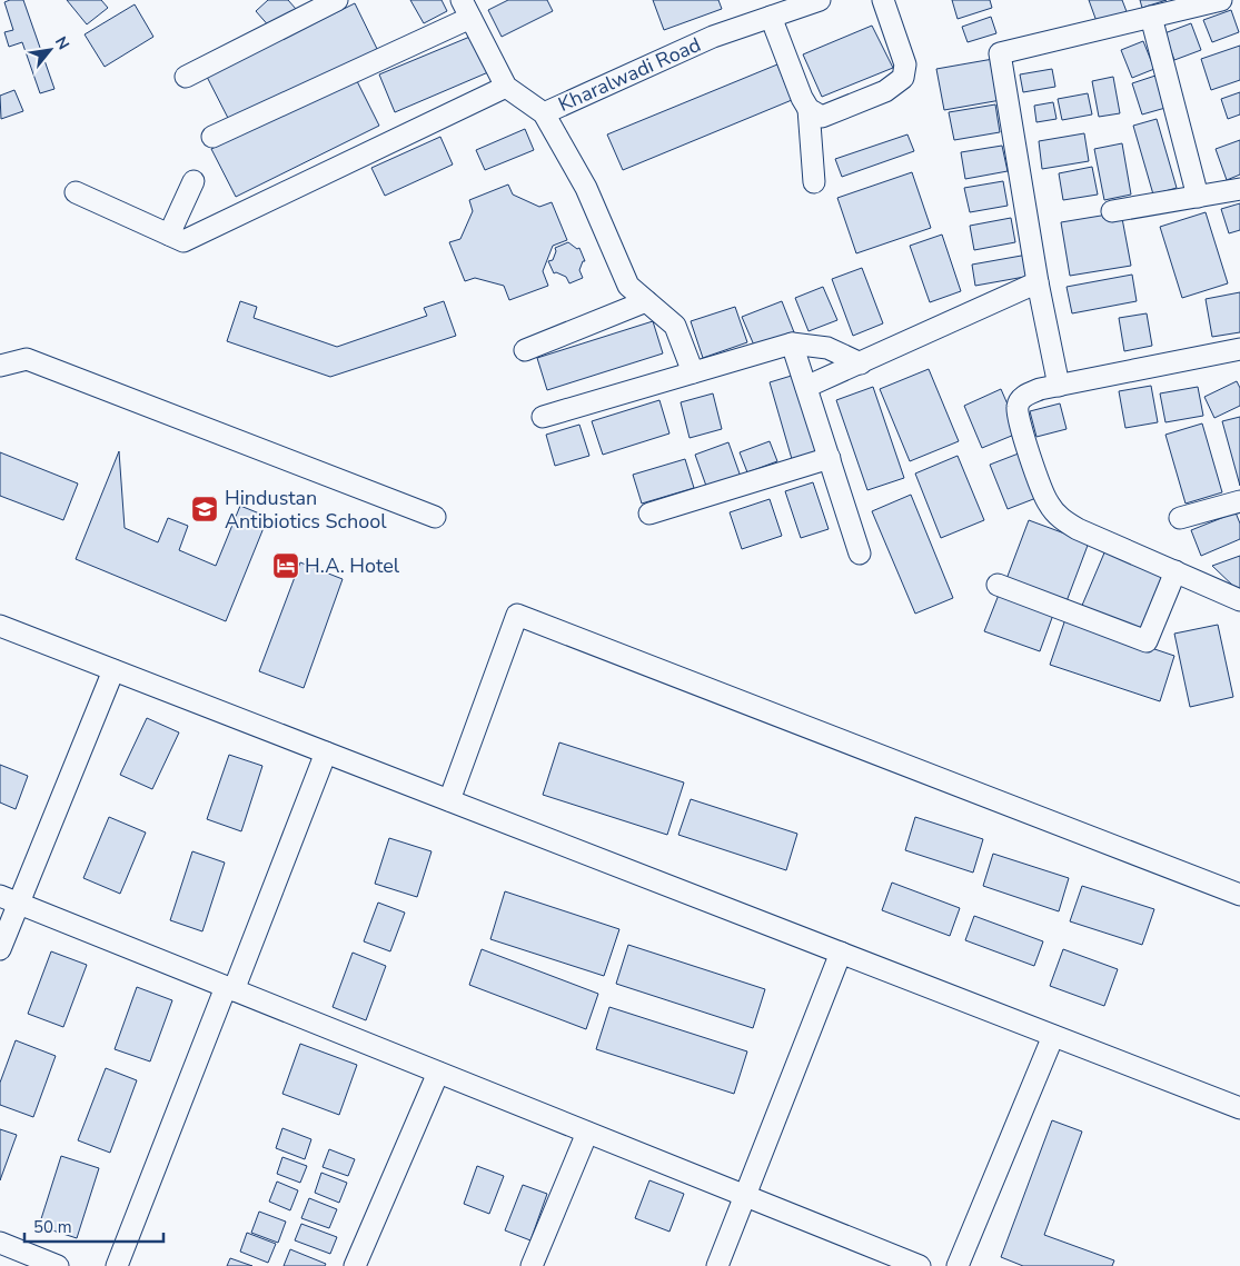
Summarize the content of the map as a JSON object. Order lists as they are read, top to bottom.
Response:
{
  "streets": {
    "street": ["Kharalwadi Road"]
  },
  "places": {
    "school or university": ["Hindustan Antibiotics School"],
    "hotel": ["H.A. Hotel"]
  },
  "scale_bar": "50 m",
  "north": "top right"
}
